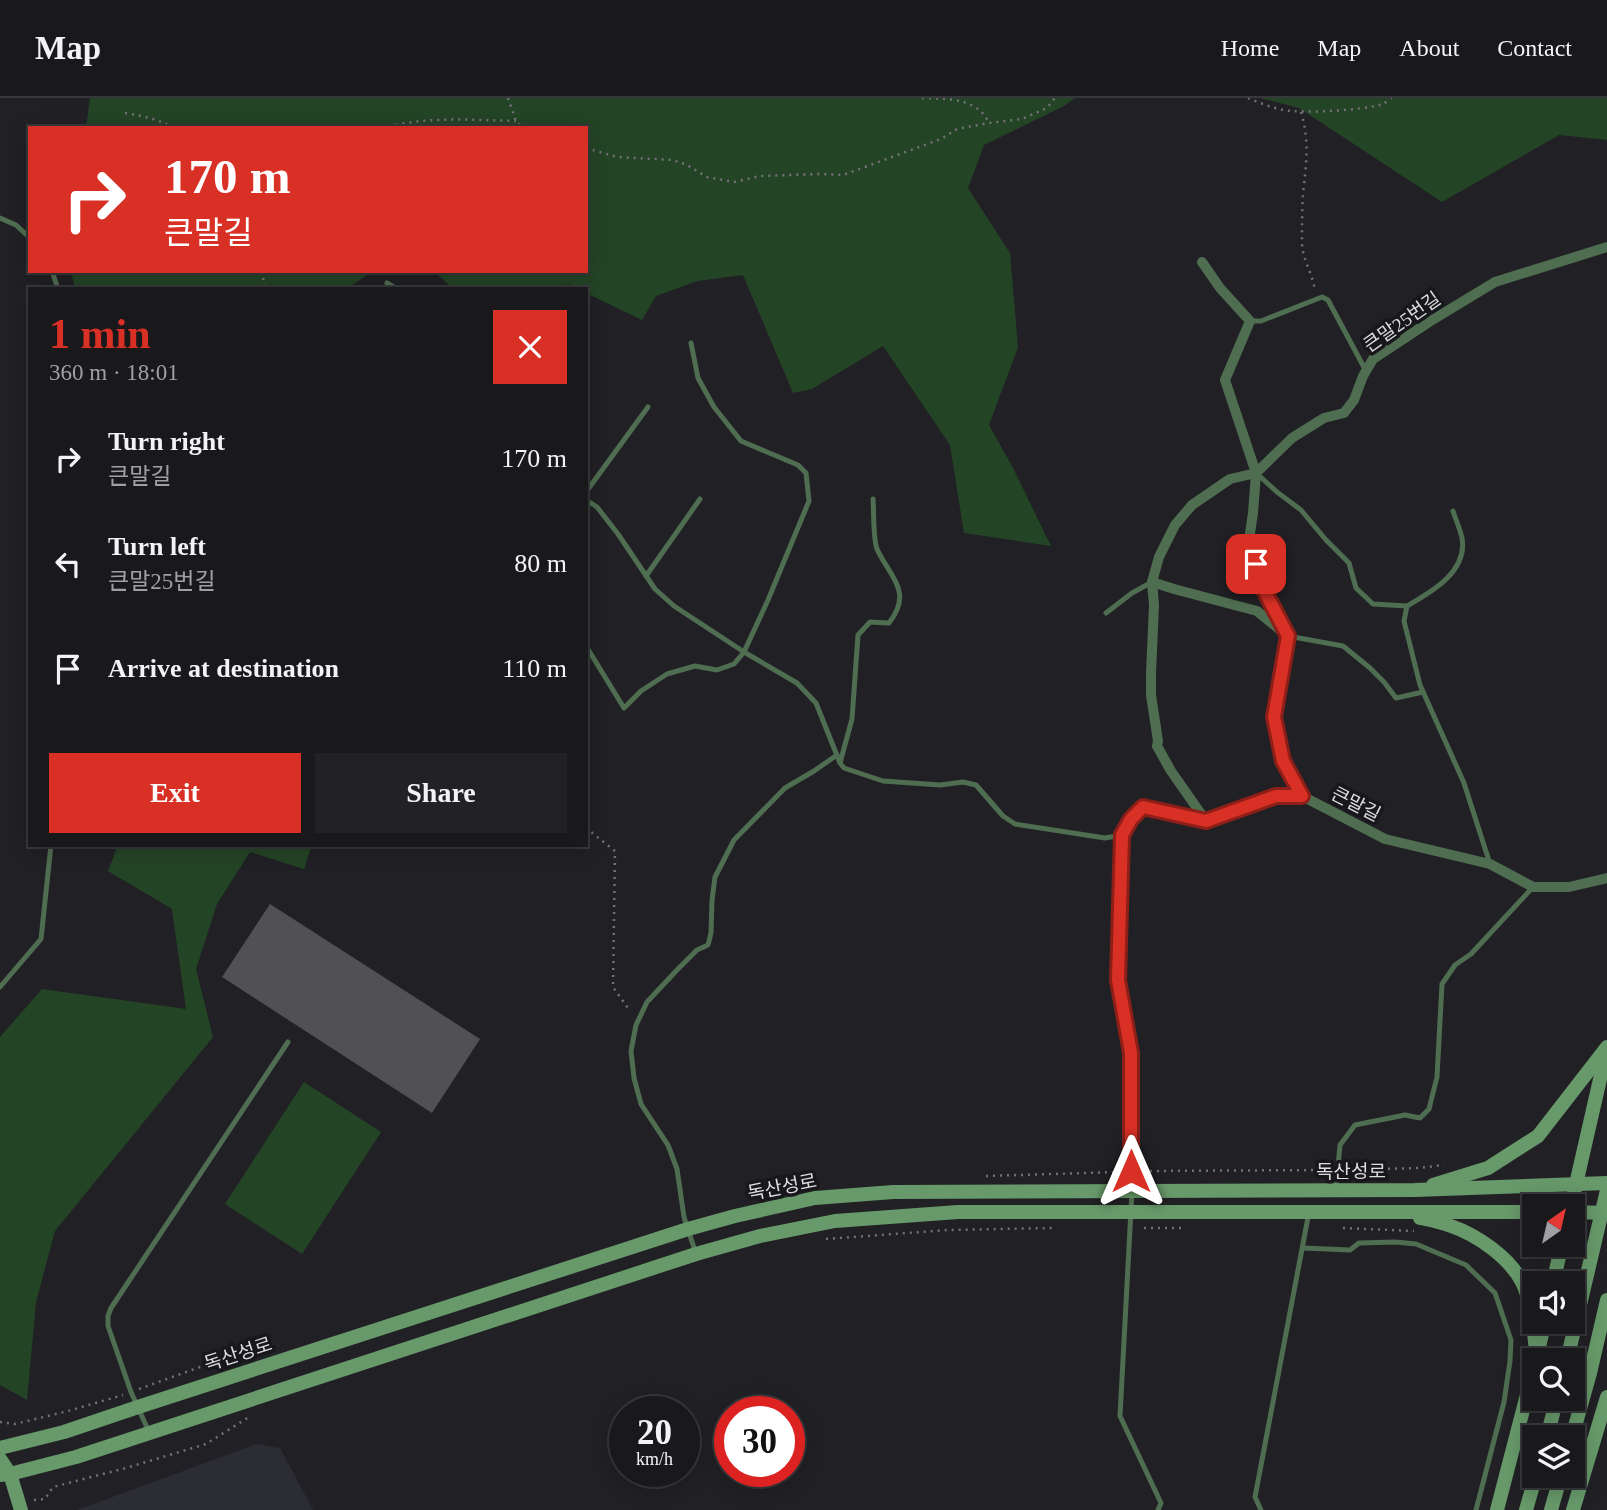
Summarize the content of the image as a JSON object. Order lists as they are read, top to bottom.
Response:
{
  "streets": {
    "street": ["큰말25번길", "큰말길", "독산성로"]
  },
  "north": "top right",
  "page": {
    "header": "Map",
    "nav": [
      "Home",
      "Map",
      "About",
      "Contact"
    ],
    "turn": ["170 m", "큰말길"],
    "heading": ["1 min", "360 m · 18:01"],
    "list": [
      {
        "name": "Turn right",
        "note": "큰말길",
        "value": "170 m"
      },
      {
        "name": "Turn left",
        "note": "큰말25번길",
        "value": "80 m"
      },
      {
        "name": "Arrive at destination",
        "value": "110 m"
      }
    ],
    "buttons": ["Exit", "Share"],
    "speed": "20 km/h",
    "limit": "30"
  }
}
